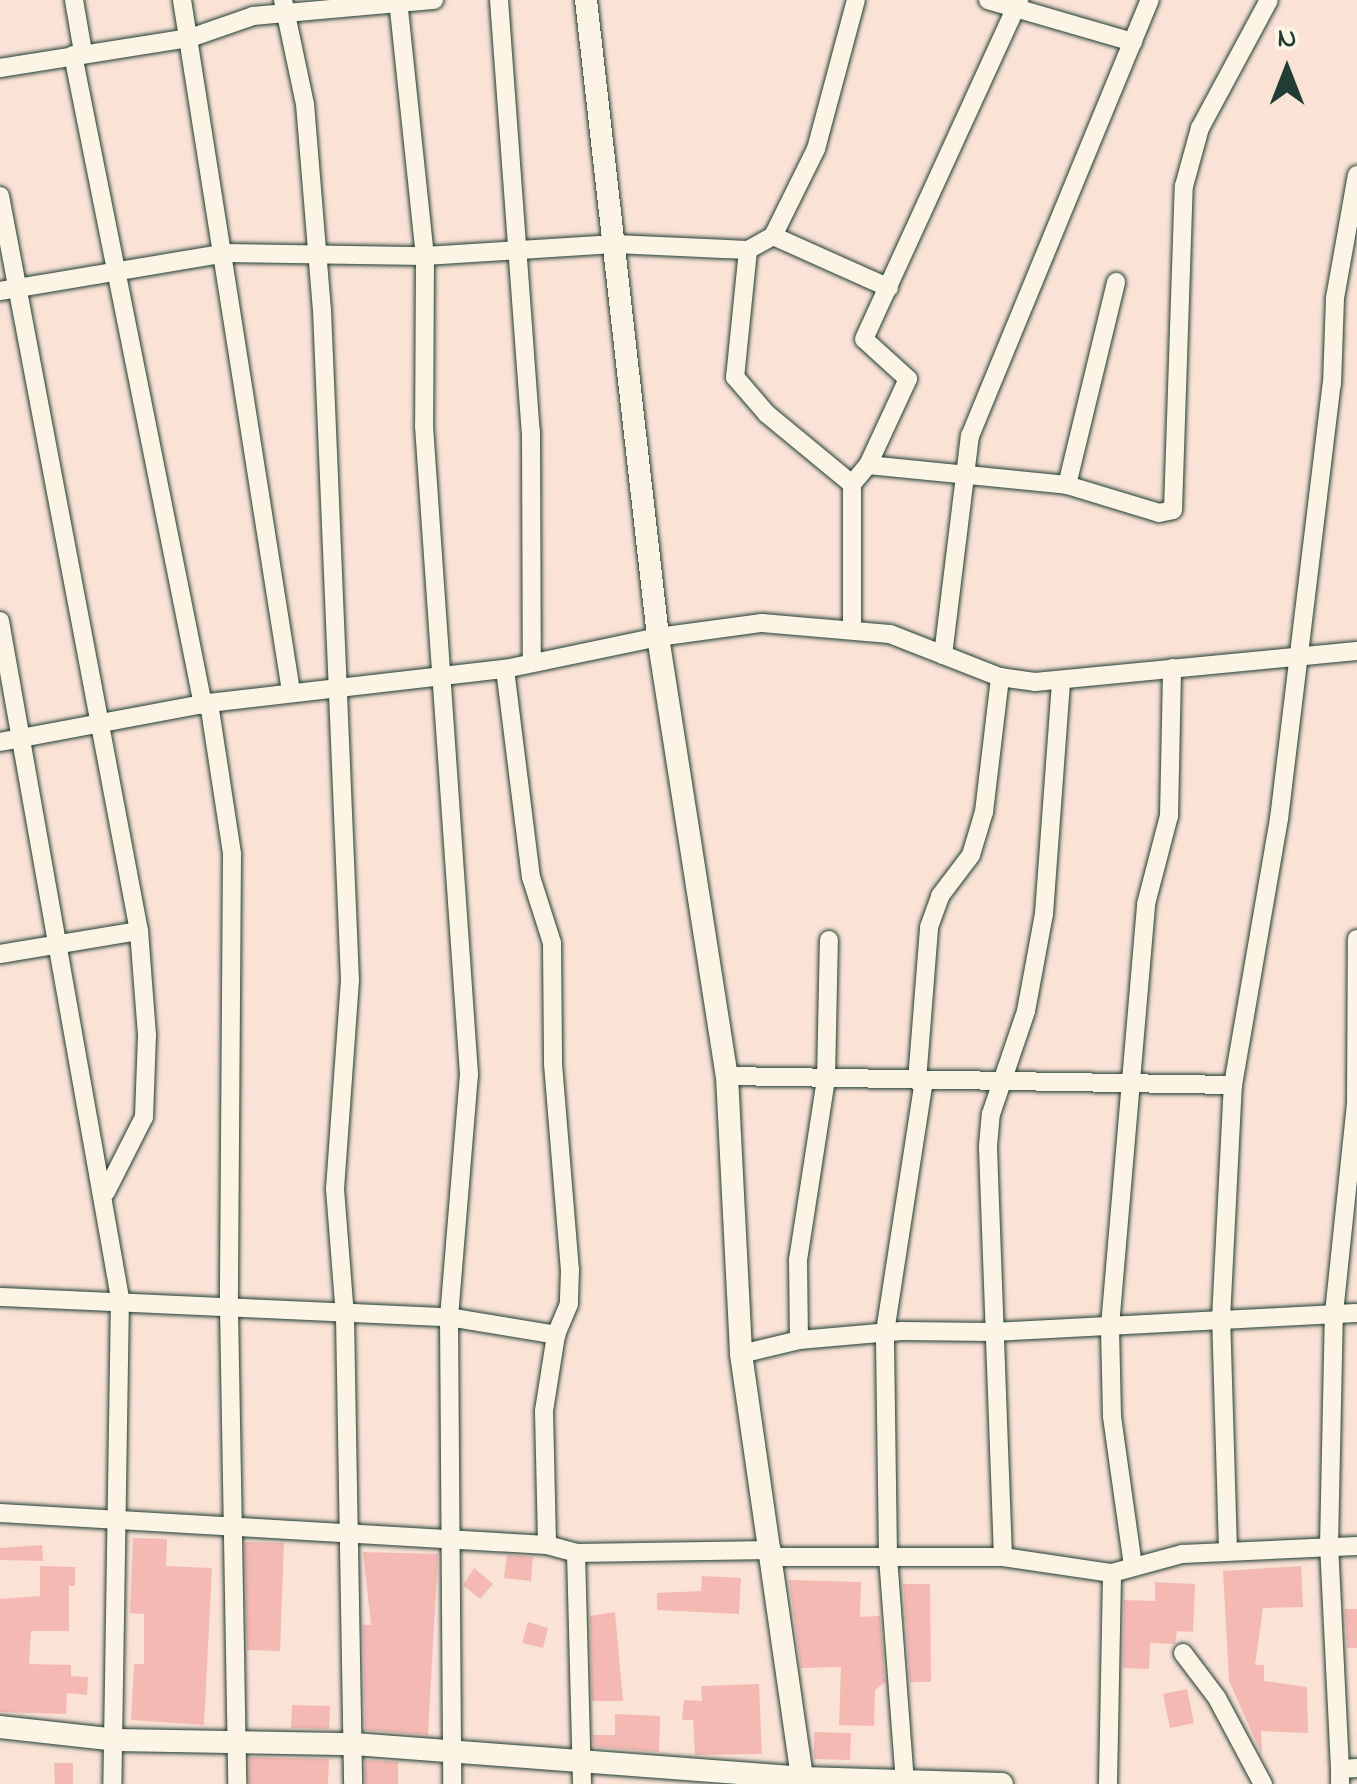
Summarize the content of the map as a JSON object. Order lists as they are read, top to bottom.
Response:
{
  "north": "top"
}
